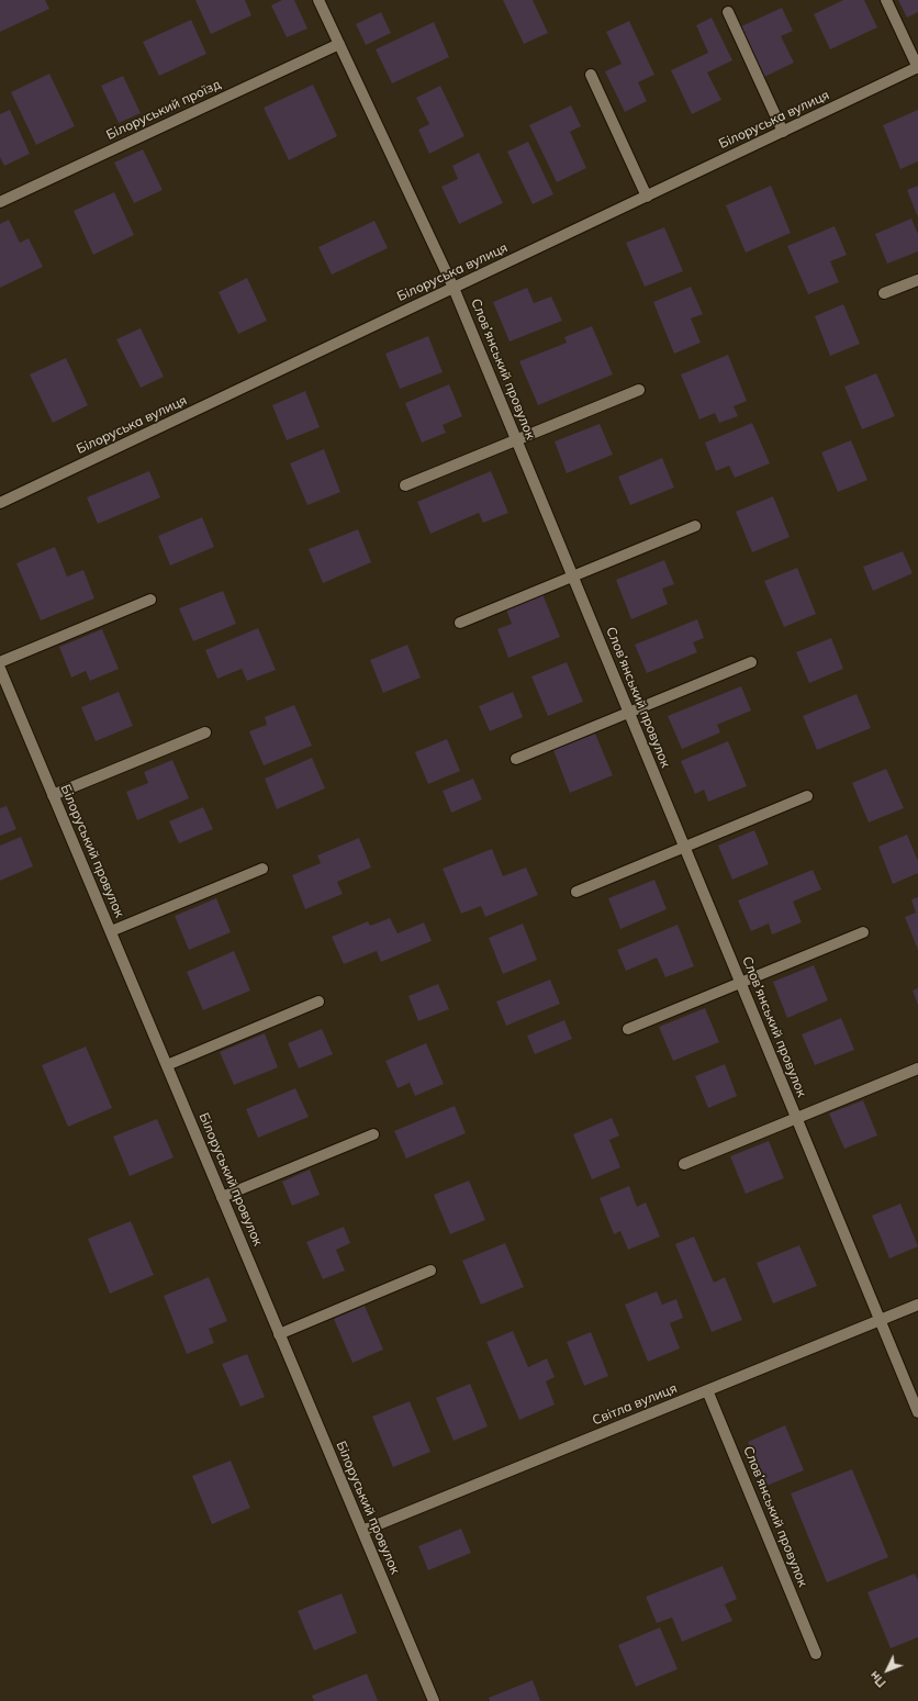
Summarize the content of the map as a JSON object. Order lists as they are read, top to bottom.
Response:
{
  "streets": {
    "street": [
      "Білоруський проїзд",
      "Білоруська вулиця",
      "Слов’янський провулок",
      "Білоруський провулок",
      "Світла вулиця"
    ]
  },
  "crossings": [
    ["Білоруський проїзд", "Слов’янський провулок"],
    ["Білоруська вулиця", "Слов’янський провулок"],
    ["Слов’янський провулок", "Світла вулиця"],
    ["Білоруський провулок", "Світла вулиця"]
  ],
  "north": "bottom left"
}
